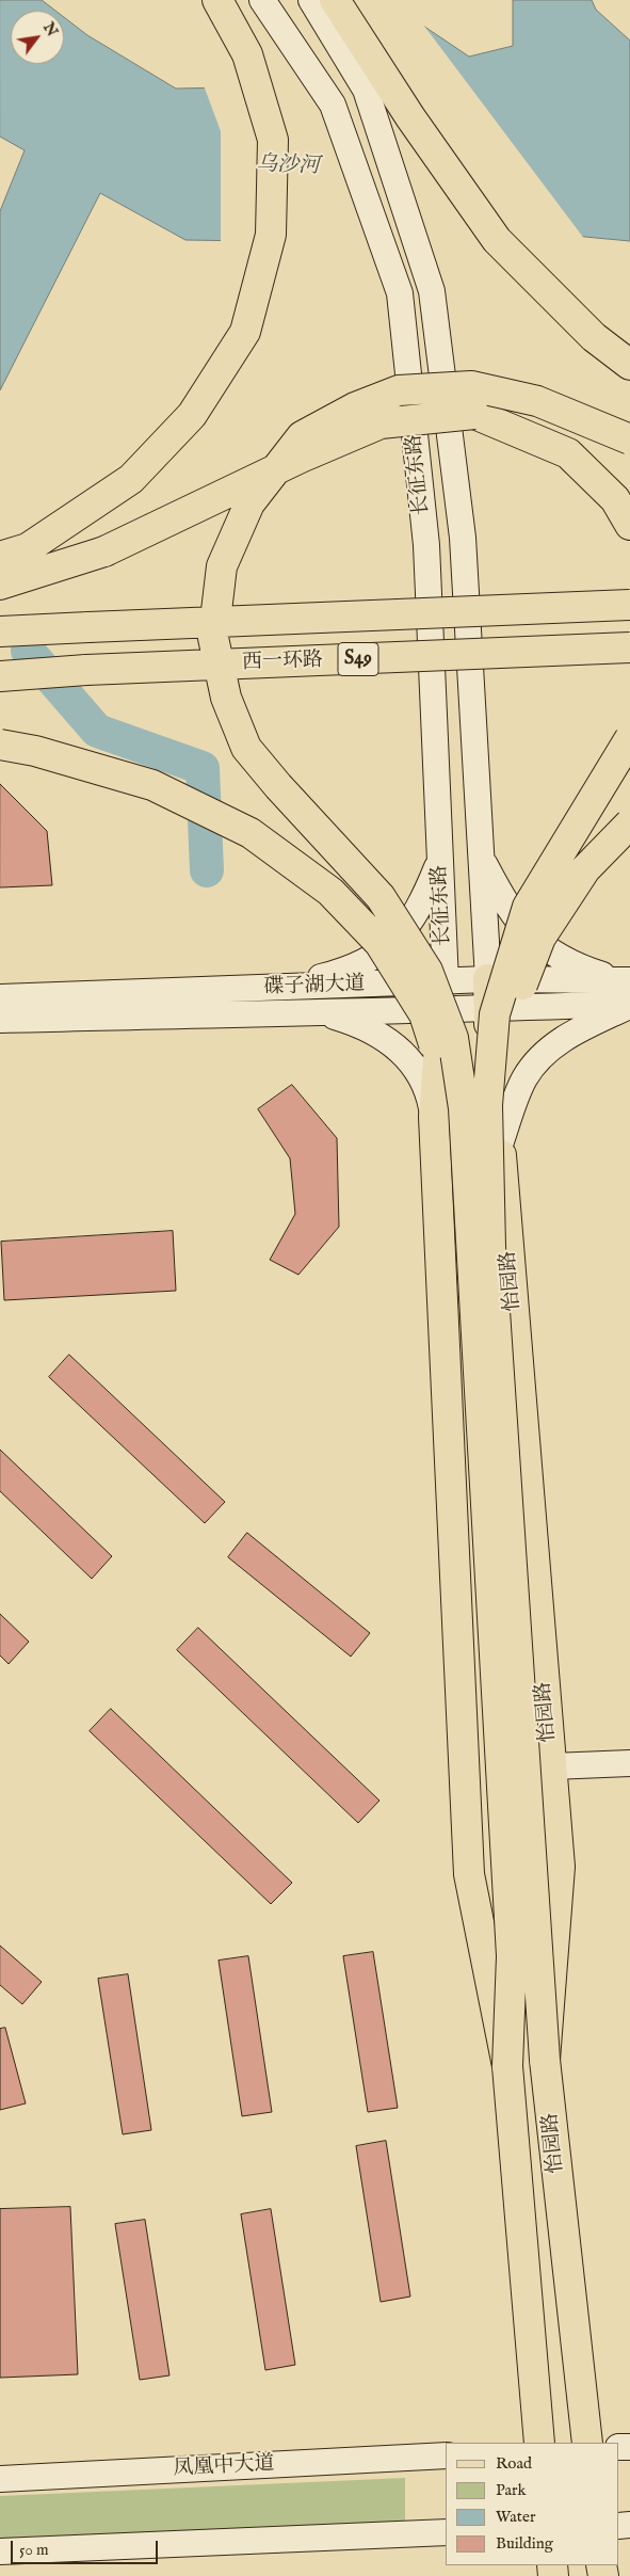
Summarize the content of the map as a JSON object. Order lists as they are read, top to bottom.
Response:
{
  "streets": {
    "main road": [
      "长征东路",
      "S49",
      "西一环路",
      "碟子湖大道",
      "怡园路",
      "凤凰中大道"
    ]
  },
  "crossings": [
    ["长征东路", "碟子湖大道"],
    ["长征东路", "怡园路"],
    ["碟子湖大道", "怡园路"]
  ],
  "water": ["乌沙河"],
  "legend": [
    "Road",
    "Park",
    "Water",
    "Building"
  ],
  "scale_bar": "50 m",
  "north": "top right"
}
